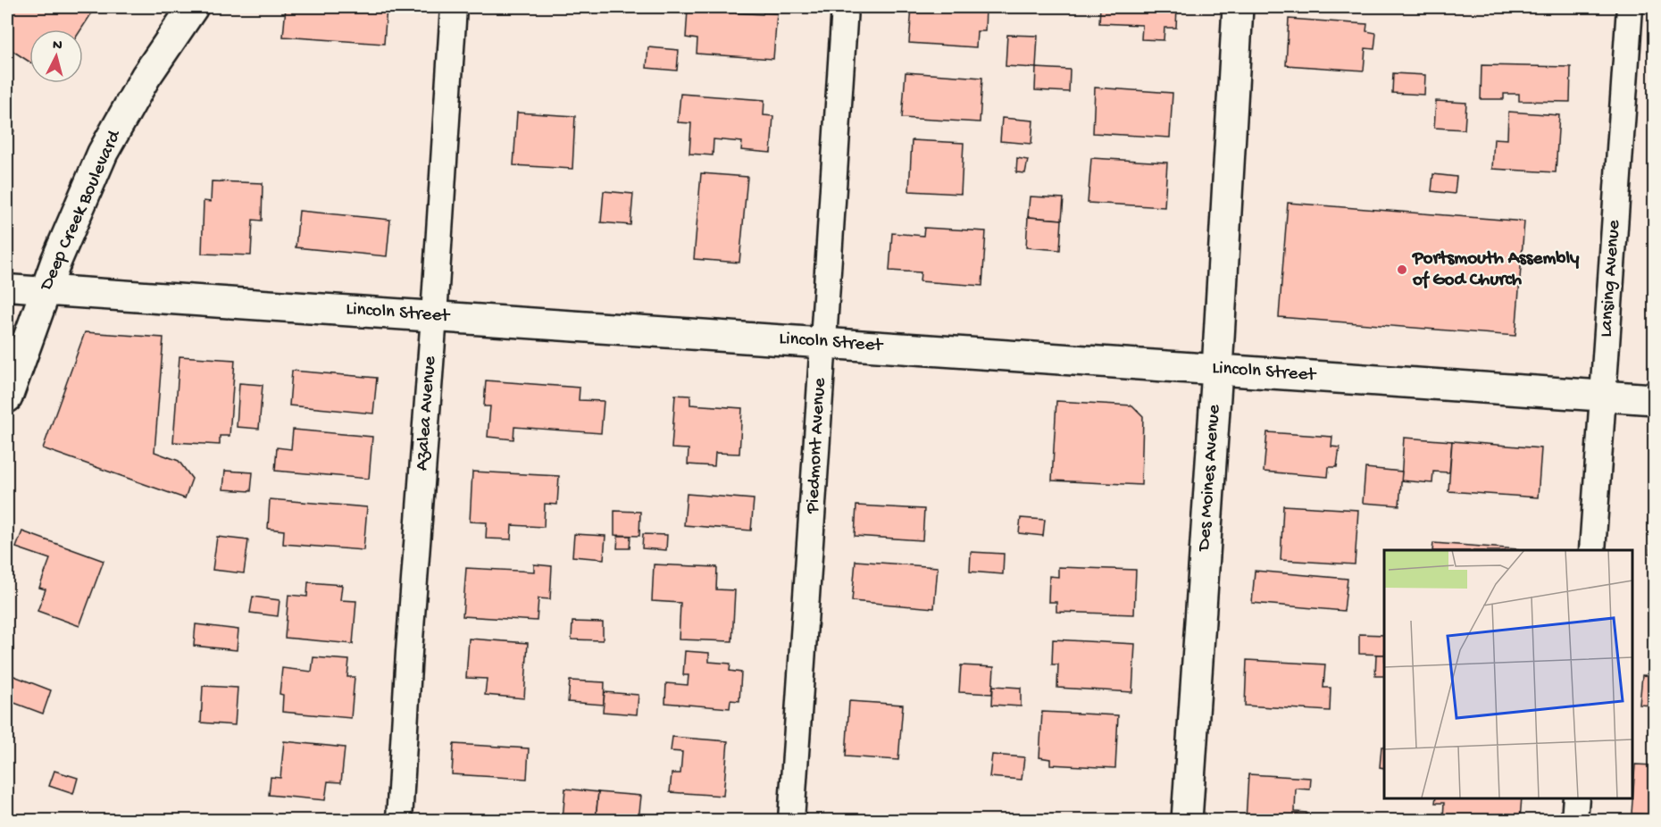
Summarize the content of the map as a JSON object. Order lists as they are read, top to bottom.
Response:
{
  "streets": {
    "street": [
      "Deep Creek Boulevard",
      "Lansing Avenue",
      "Lincoln Street",
      "Azalea Avenue",
      "Piedmont Avenue",
      "Des Moines Avenue"
    ]
  },
  "crossings": [
    ["Deep Creek Boulevard", "Lincoln Street"],
    ["Lansing Avenue", "Lincoln Street"],
    ["Lincoln Street", "Azalea Avenue"],
    ["Lincoln Street", "Piedmont Avenue"],
    ["Lincoln Street", "Des Moines Avenue"]
  ],
  "places": ["Portsmouth Assembly of God Church"],
  "north": "top"
}
